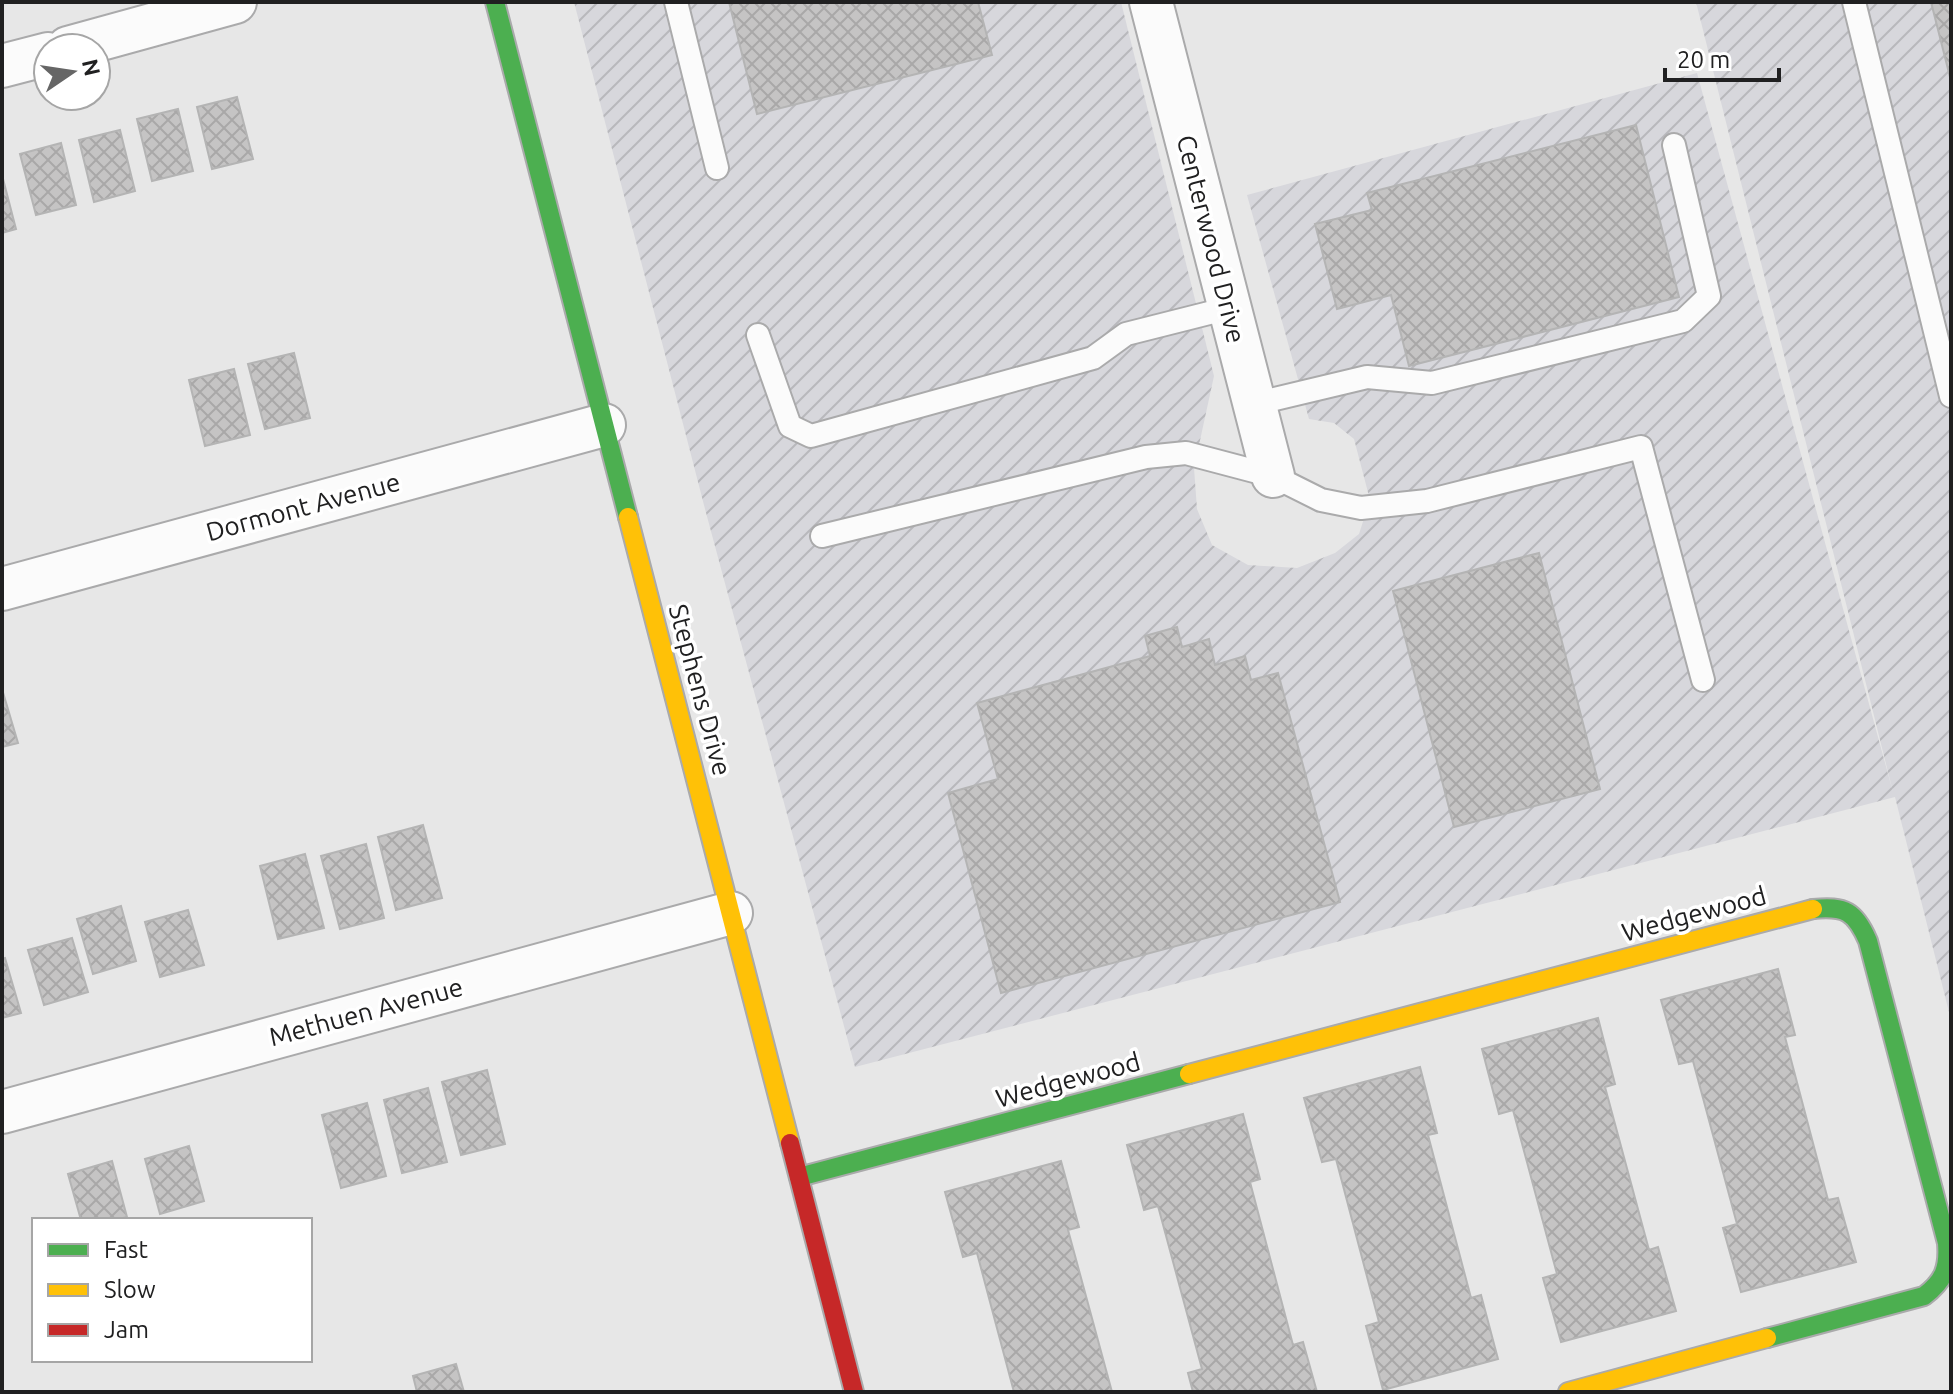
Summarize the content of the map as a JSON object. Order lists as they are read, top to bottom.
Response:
{
  "streets": {
    "street": [
      "Centerwood Drive",
      "Dormont Avenue",
      "Stephens Drive",
      "Wedgewood",
      "Methuen Avenue"
    ]
  },
  "crossings": [
    ["Dormont Avenue", "Stephens Drive"],
    ["Stephens Drive", "Wedgewood"],
    ["Stephens Drive", "Methuen Avenue"]
  ],
  "legend": ["Fast", "Slow", "Jam"],
  "scale_bar": "20 m",
  "north": "right"
}
